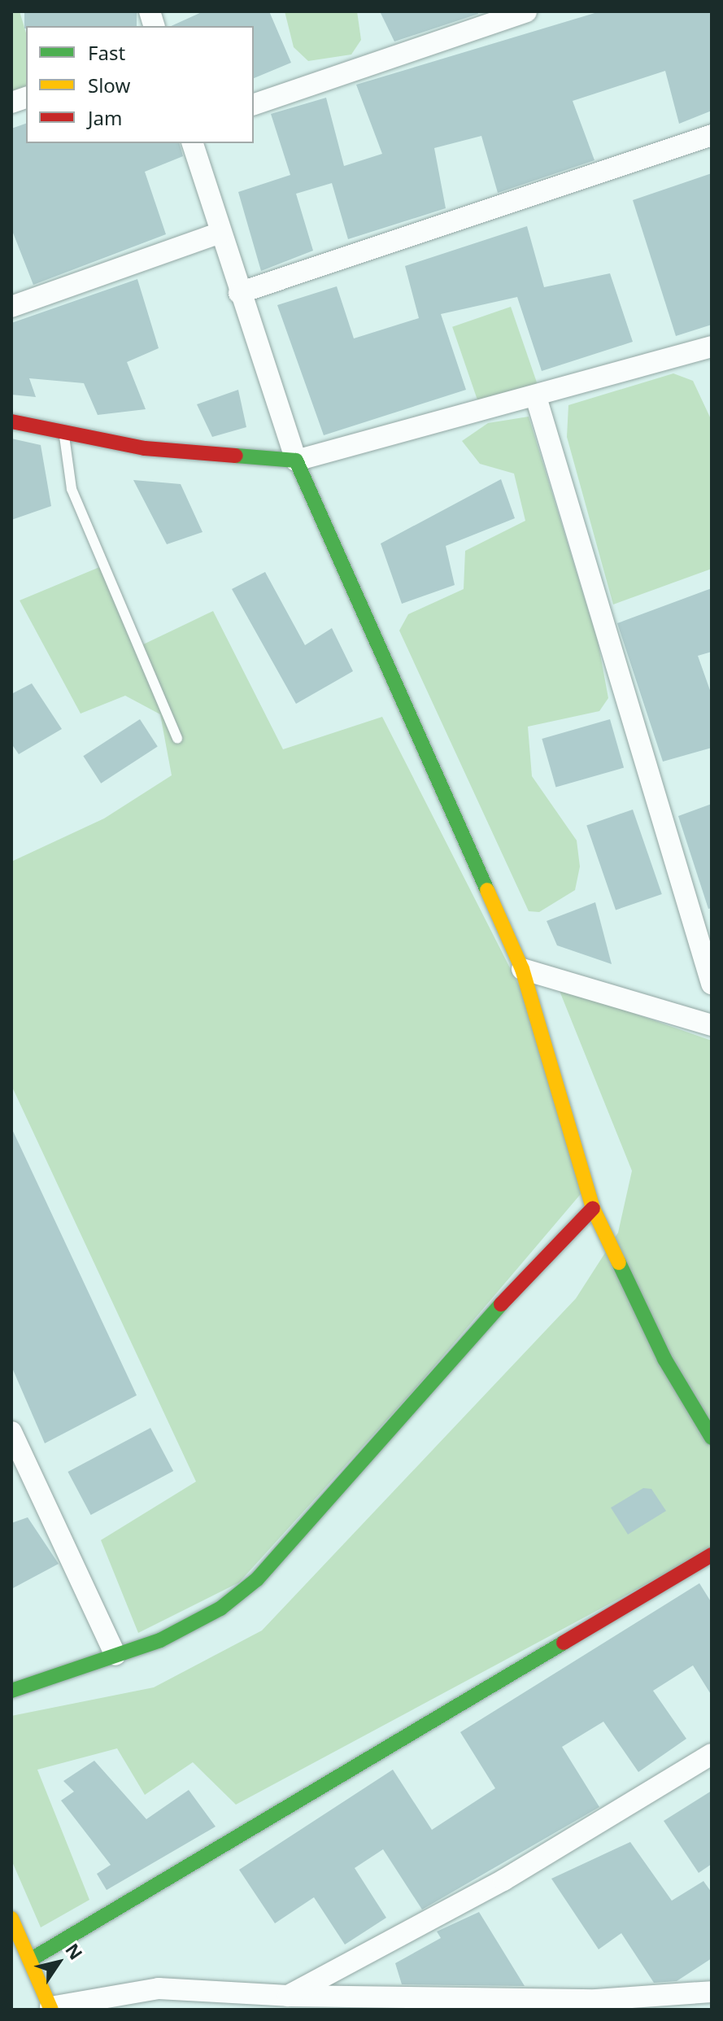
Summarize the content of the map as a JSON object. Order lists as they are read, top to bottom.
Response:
{
  "legend": ["Fast", "Slow", "Jam"],
  "north": "top right"
}
